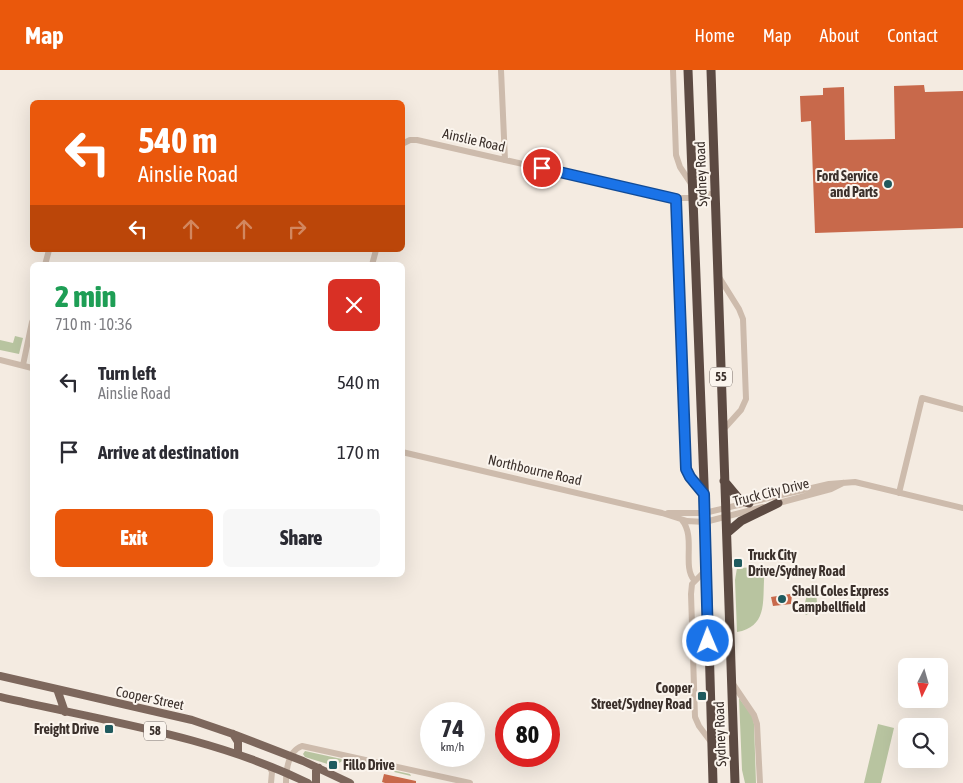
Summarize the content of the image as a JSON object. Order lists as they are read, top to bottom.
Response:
{
  "streets": {
    "highway": ["Sydney Road", "55"],
    "main road": ["Cooper Street", "58"],
    "street": ["Ainslie Road", "Northbourne Road", "Truck City Drive"]
  },
  "crossings": [
    ["Ainslie Road", "Sydney Road"],
    ["Sydney Road", "Northbourne Road"],
    ["Sydney Road", "Truck City Drive"],
    ["Northbourne Road", "Truck City Drive"]
  ],
  "places": {
    "other": ["Ford Service and Parts", "Shell Coles Express Campbellfield"],
    "transit": [
      "Truck City Drive/Sydney Road",
      "Cooper Street/Sydney Road",
      "Freight Drive",
      "Fillo Drive"
    ]
  },
  "north": "bottom",
  "page": {
    "header": "Map",
    "nav": [
      "Home",
      "Map",
      "About",
      "Contact"
    ],
    "turn": ["540 m", "Ainslie Road"],
    "heading": ["2 min", "710 m · 10:36"],
    "list": [
      {
        "name": "Turn left",
        "note": "Ainslie Road",
        "value": "540 m"
      },
      {
        "name": "Arrive at destination",
        "value": "170 m"
      }
    ],
    "buttons": ["Exit", "Share"],
    "speed": "74 km/h",
    "limit": "80"
  }
}
